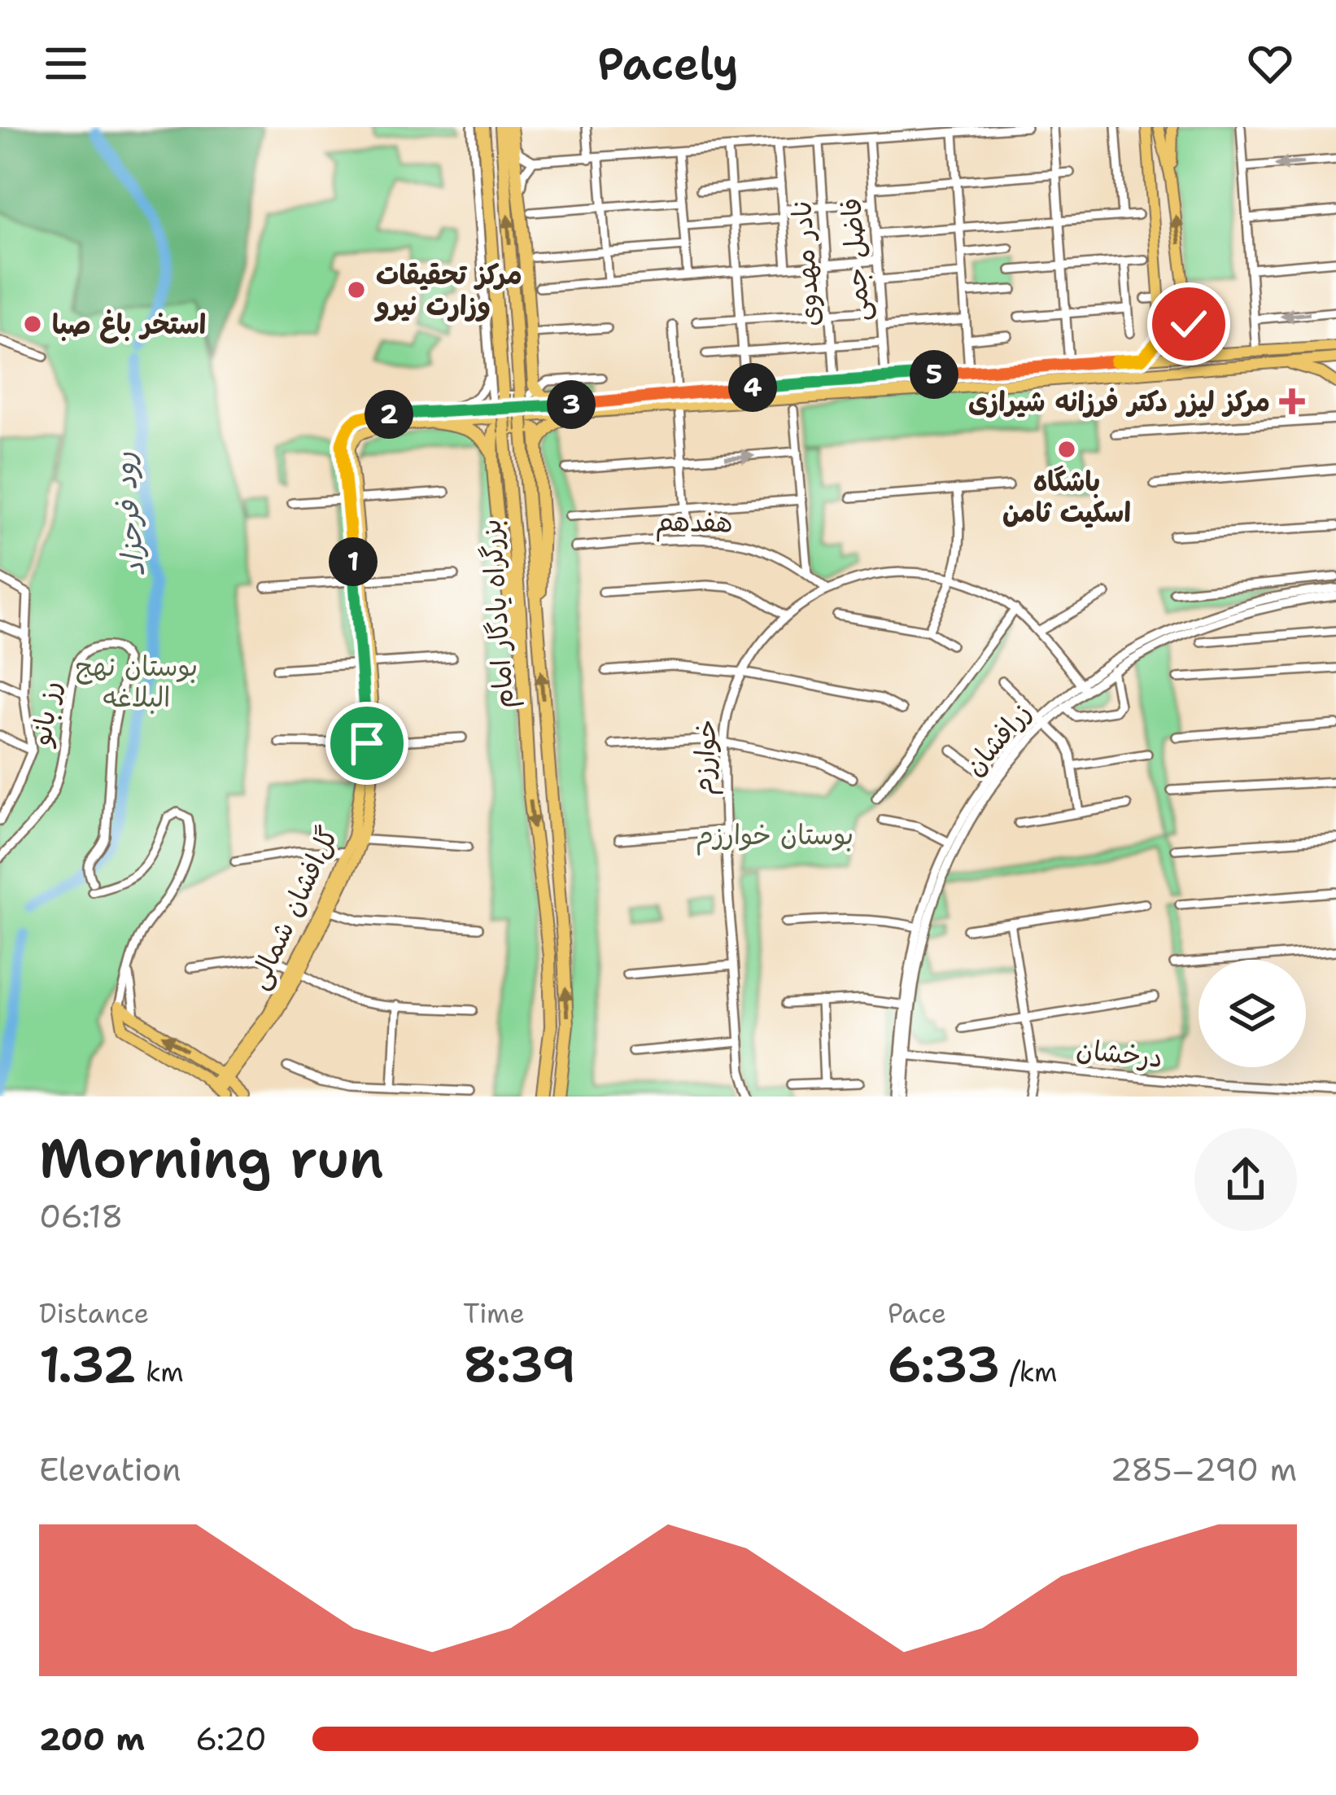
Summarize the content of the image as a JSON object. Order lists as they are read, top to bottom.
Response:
{
  "streets": {
    "highway": ["بزرگراه یادگار امام"],
    "main road": ["گل‌افشان شمالی"],
    "street": [
      "فاضل جمی",
      "نادر مهدوی",
      "هفدهم",
      "رز بانو",
      "زرافشان",
      "خوارزم",
      "درخشان"
    ]
  },
  "crossings": [
    ["هفدهم", "خوارزم"],
    ["زرافشان", "خوارزم"],
    ["زرافشان", "درخشان"]
  ],
  "water": ["رود فرحزاد"],
  "parks": ["بوستان نهج البلاغه", "بوستان خوارزم"],
  "places": {
    "other": ["مرکز تحقیقات وزارت نیرو", "استخر باغ صبا", "باشگاه اسکیت ثامن"],
    "health": ["مرکز لیزر دکتر فرزانه شیرازی"]
  },
  "page": {
    "header": "Pacely",
    "pins": [
      "5",
      "4",
      "3",
      "2",
      "1"
    ],
    "heading": ["Morning run", "06:18"],
    "stats": [
      ["Distance", "1.32 km"],
      ["Time", "8:39"],
      ["Pace", "6:33 /km"]
    ],
    "chart": ["Elevation", "285–290 m"],
    "list": [
      {
        "name": "200 m",
        "note": "6:20"
      }
    ]
  }
}
